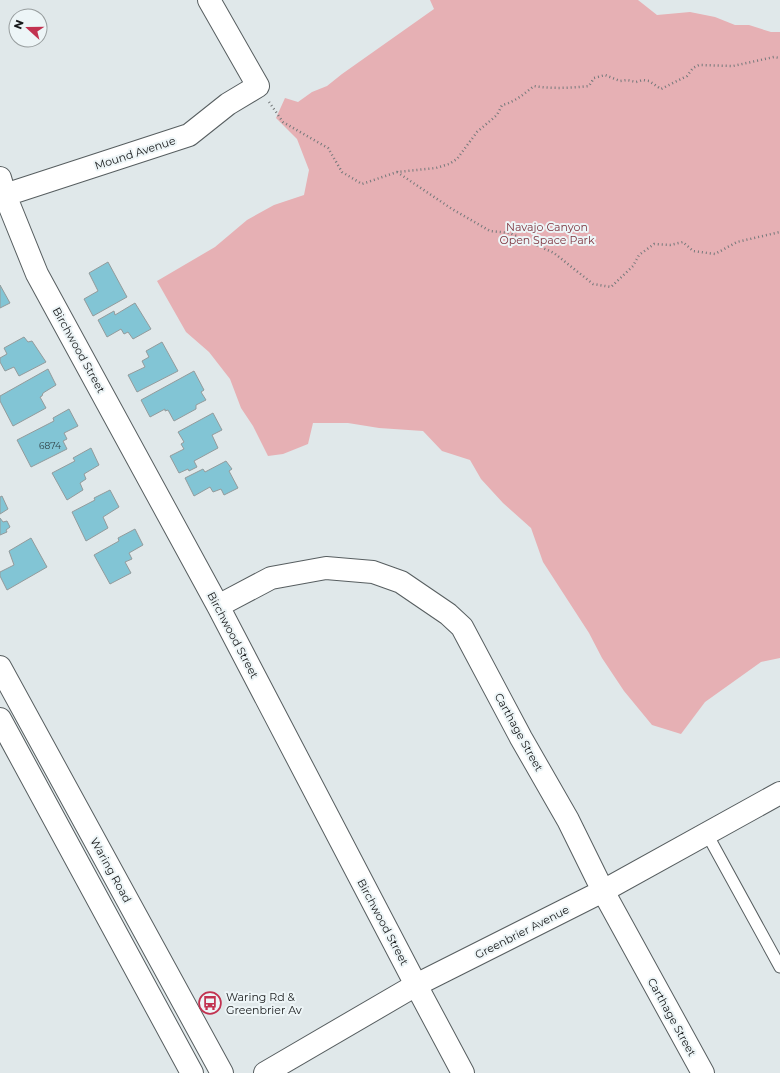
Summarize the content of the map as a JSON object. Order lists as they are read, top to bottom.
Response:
{
  "streets": {
    "street": [
      "Mound Avenue",
      "Birchwood Street",
      "Carthage Street",
      "Waring Road",
      "Greenbrier Avenue"
    ]
  },
  "crossings": [
    ["Mound Avenue", "Birchwood Street"],
    ["Birchwood Street", "Carthage Street"],
    ["Birchwood Street", "Greenbrier Avenue"],
    ["Carthage Street", "Greenbrier Avenue"]
  ],
  "parks": ["Navajo Canyon Open Space Park"],
  "places": {
    "bus stop": ["Waring Rd & Greenbrier Av"]
  },
  "house_numbers": ["6874"],
  "north": "left"
}
